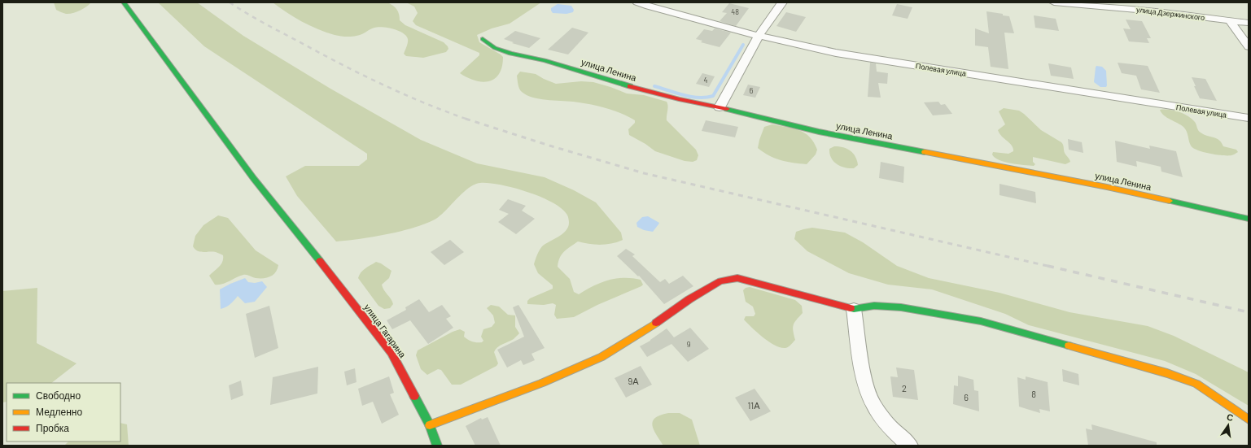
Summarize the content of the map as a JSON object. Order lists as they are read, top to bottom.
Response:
{
  "streets": {
    "street": [
      "улица Дзержинского",
      "улица Ленина",
      "Полевая улица",
      "улица Гагарина"
    ]
  },
  "house_numbers": [
    "48",
    "4",
    "6",
    "9",
    "9А",
    "2",
    "8",
    "6",
    "11А"
  ],
  "legend": ["Свободно", "Медленно", "Пробка"],
  "north": "top"
}
